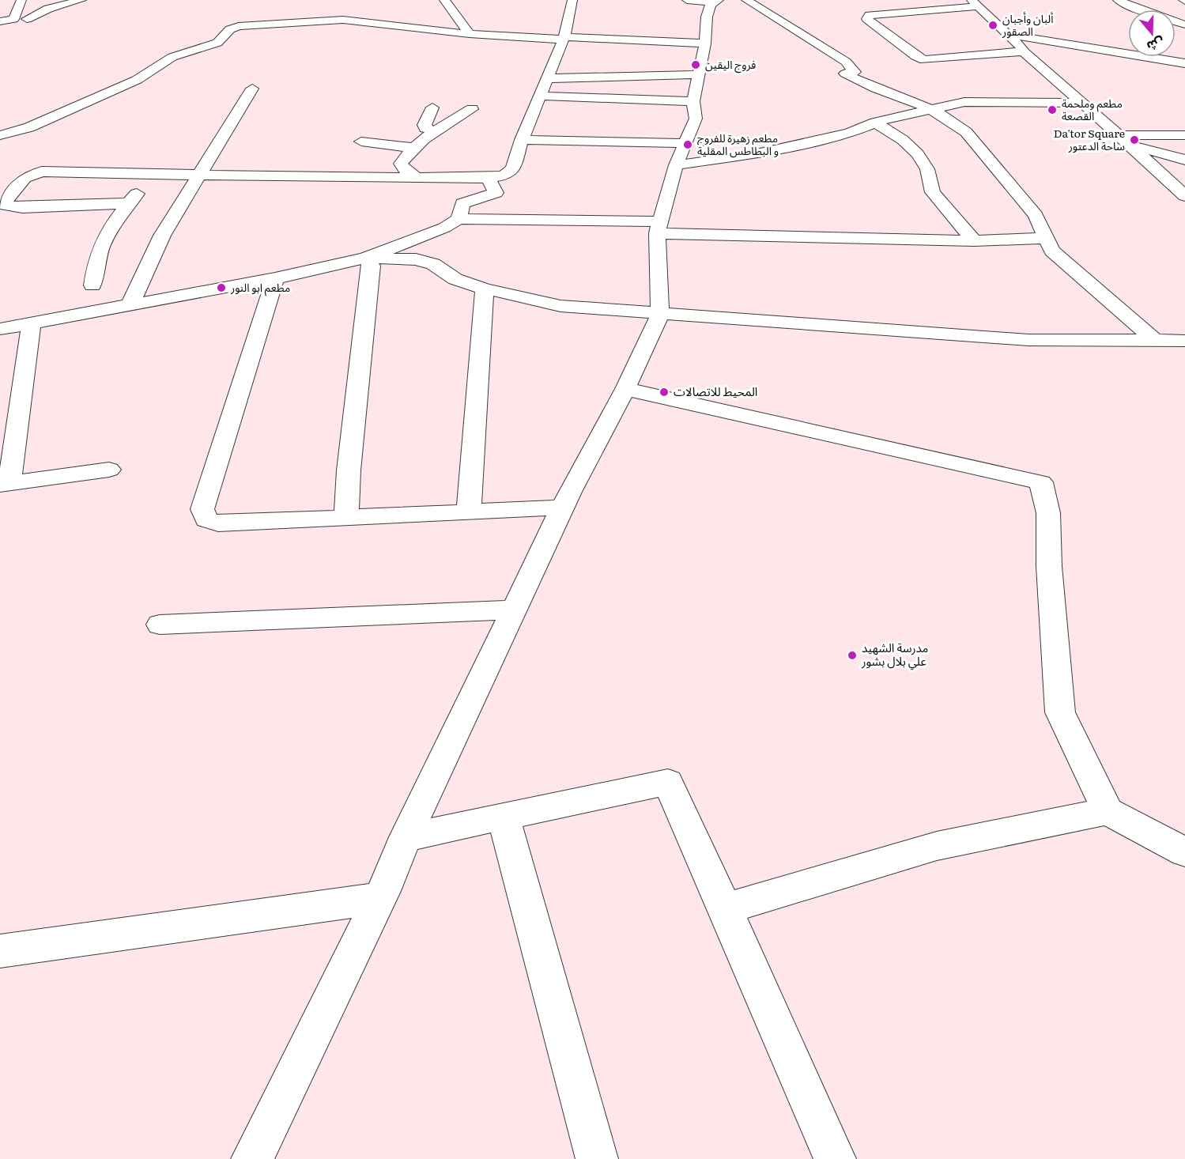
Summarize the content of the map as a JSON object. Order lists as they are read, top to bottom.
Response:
{
  "places": [
    "ألبان وأجبان الصقور",
    "فروج اليقين",
    "مطعم وملحمة القصعة",
    "Da'tor Square ساحة الدعتور",
    "مطعم زهيرة للفروج و البطاطس المقلية",
    "مطعم ابو النور",
    "المحيط للاتصالات",
    "مدرسة الشهيد علي بلال بشور"
  ],
  "north": "bottom"
}
